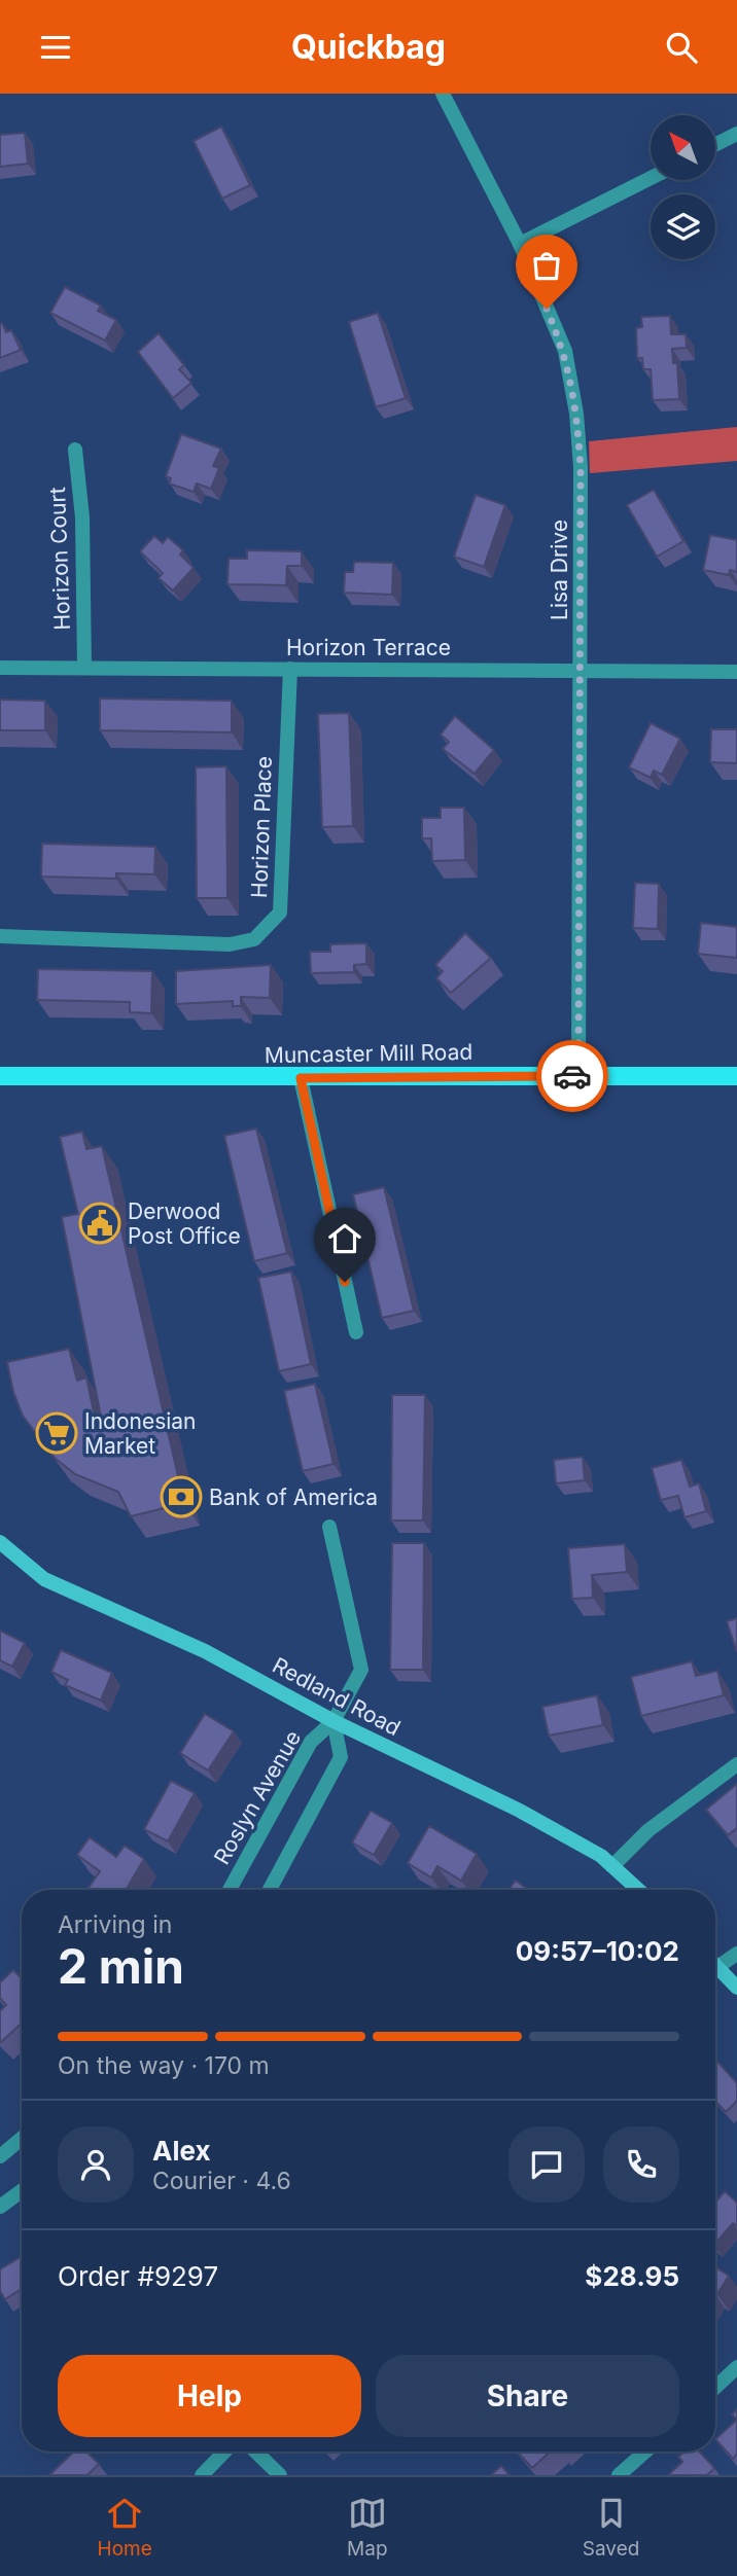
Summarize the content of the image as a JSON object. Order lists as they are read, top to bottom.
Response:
{
  "streets": {
    "main road": ["Muncaster Mill Road", "Redland Road"],
    "street": [
      "Horizon Court",
      "Lisa Drive",
      "Horizon Terrace",
      "Horizon Place",
      "Roslyn Avenue"
    ]
  },
  "crossings": [
    ["Horizon Court", "Horizon Terrace"],
    ["Lisa Drive", "Horizon Terrace"],
    ["Lisa Drive", "Muncaster Mill Road"],
    ["Horizon Terrace", "Horizon Place"],
    ["Redland Road", "Roslyn Avenue"]
  ],
  "places": {
    "public building": ["Derwood Post Office"],
    "supermarket": ["Indonesian Market"],
    "bank": ["Bank of America"]
  },
  "north": "top left",
  "page": {
    "header": "Quickbag",
    "heading": ["2 min", "Arriving in", "09:57–10:02"],
    "panel": [
      "Alex",
      "Courier · 4.6",
      "Order #9297",
      "$28.95"
    ],
    "bar": "On the way · 170 m",
    "buttons": ["Help", "Share"],
    "tabs": ["Home", "Map", "Saved"]
  }
}
